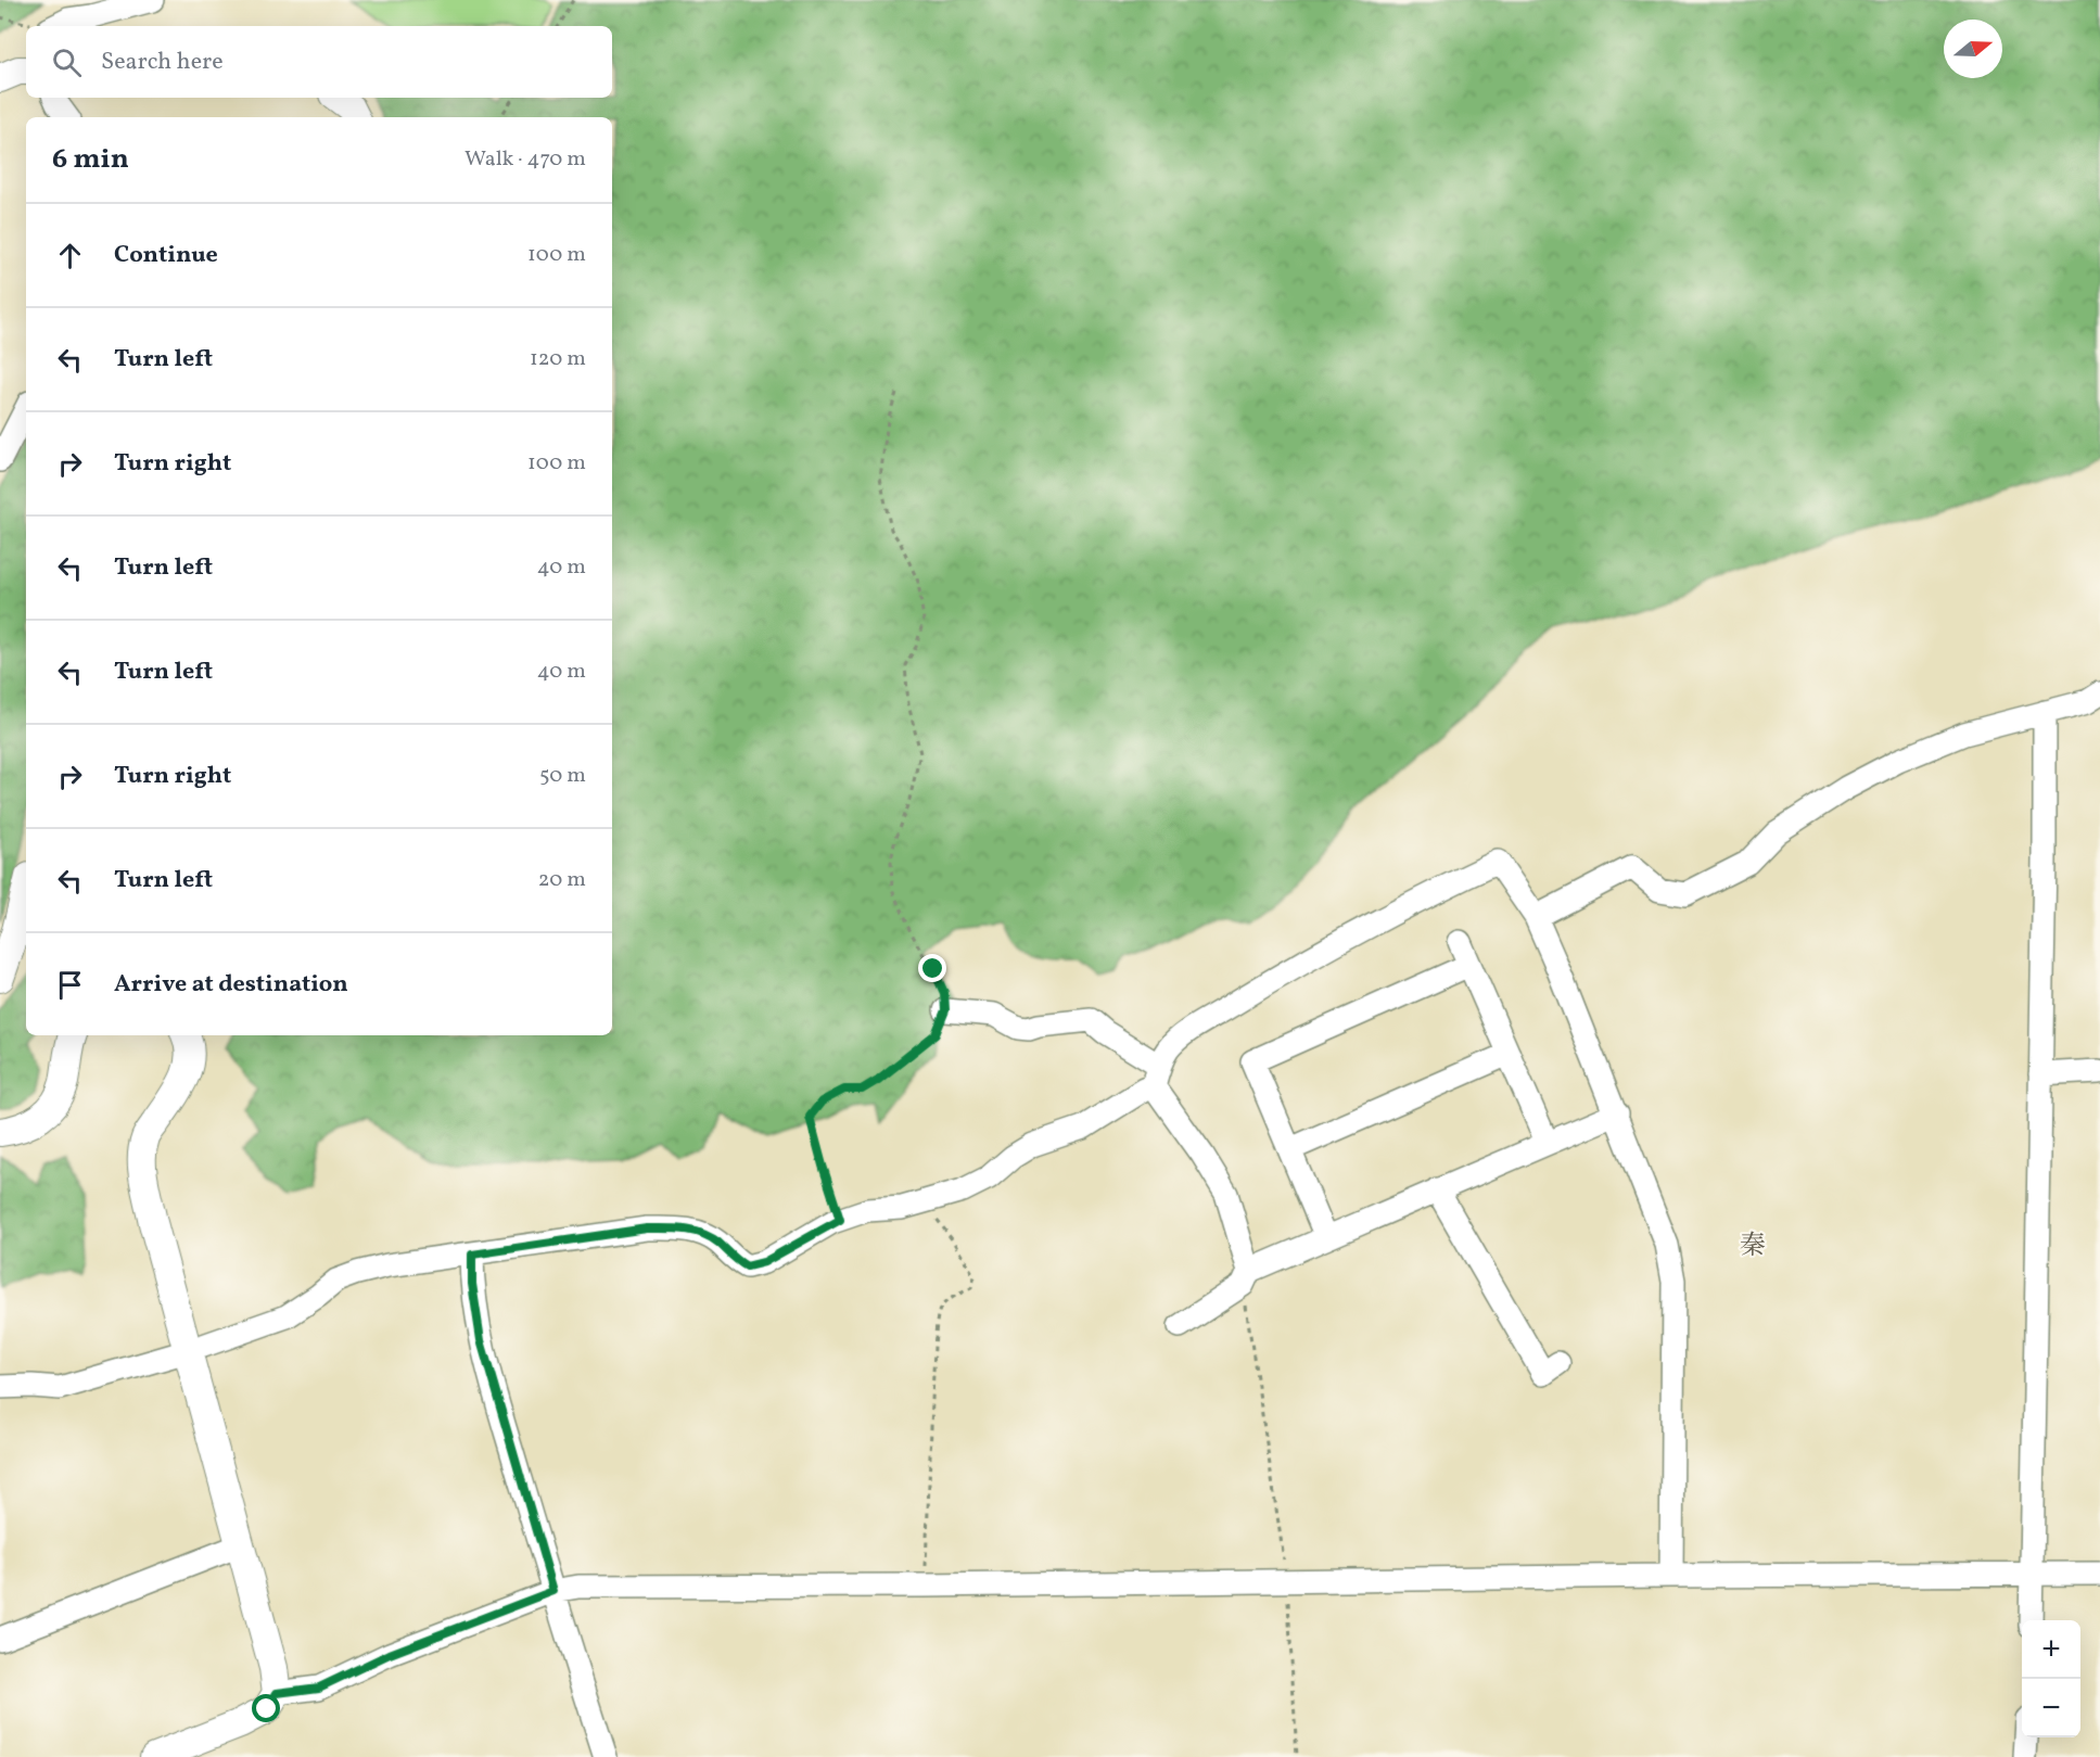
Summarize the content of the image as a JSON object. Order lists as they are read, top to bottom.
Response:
{
  "districts": ["秦"],
  "north": "right",
  "page": {
    "search": "Search here",
    "heading": ["6 min", "Walk · 470 m"],
    "list": [
      ["Continue", "100 m"],
      ["Turn left", "120 m"],
      ["Turn right", "100 m"],
      ["Turn left", "40 m"],
      ["Turn left", "40 m"],
      ["Turn right", "50 m"],
      ["Turn left", "20 m"],
      "Arrive at destination"
    ],
    "map_buttons": ["+", "−"]
  }
}
